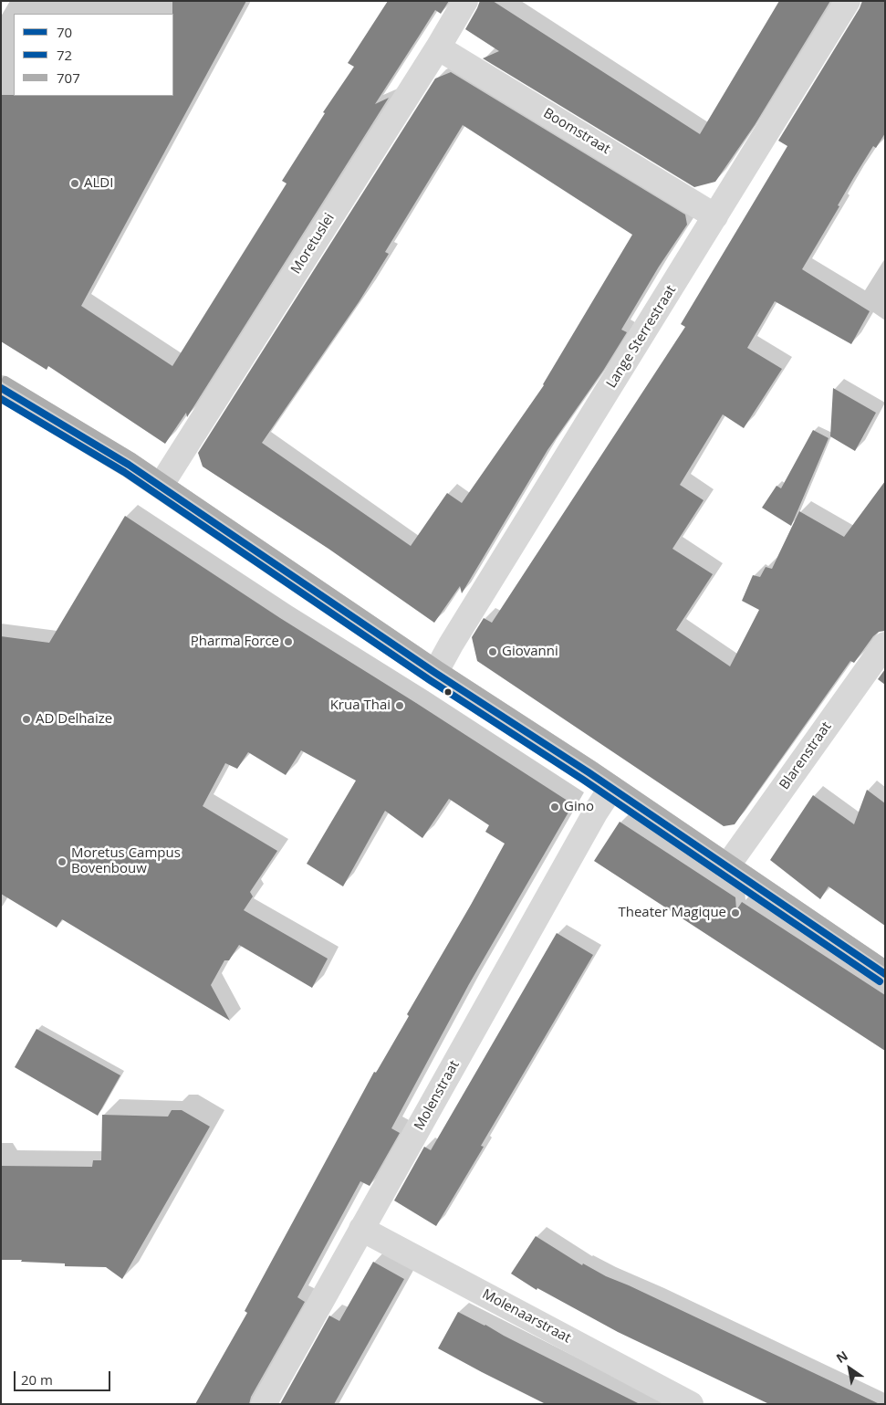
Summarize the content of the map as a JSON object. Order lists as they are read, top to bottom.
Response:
{
  "streets": {
    "street": [
      "Boomstraat",
      "Moretuslei",
      "Lange Sterrestraat",
      "Blarenstraat",
      "Molenstraat",
      "Molenaarstraat"
    ]
  },
  "crossings": [
    ["Boomstraat", "Moretuslei"],
    ["Boomstraat", "Lange Sterrestraat"],
    ["Molenstraat", "Molenaarstraat"]
  ],
  "places": [
    "ALDI",
    "Pharma Force",
    "Giovanni",
    "Krua Thai",
    "AD Delhaize",
    "Gino",
    "Moretus Campus Bovenbouw",
    "Theater Magique"
  ],
  "lines": ["transit line 707", "transit line 70", "transit line 72"],
  "legend": ["70", "72", "707"],
  "scale_bar": "20 m",
  "north": "top left"
}
